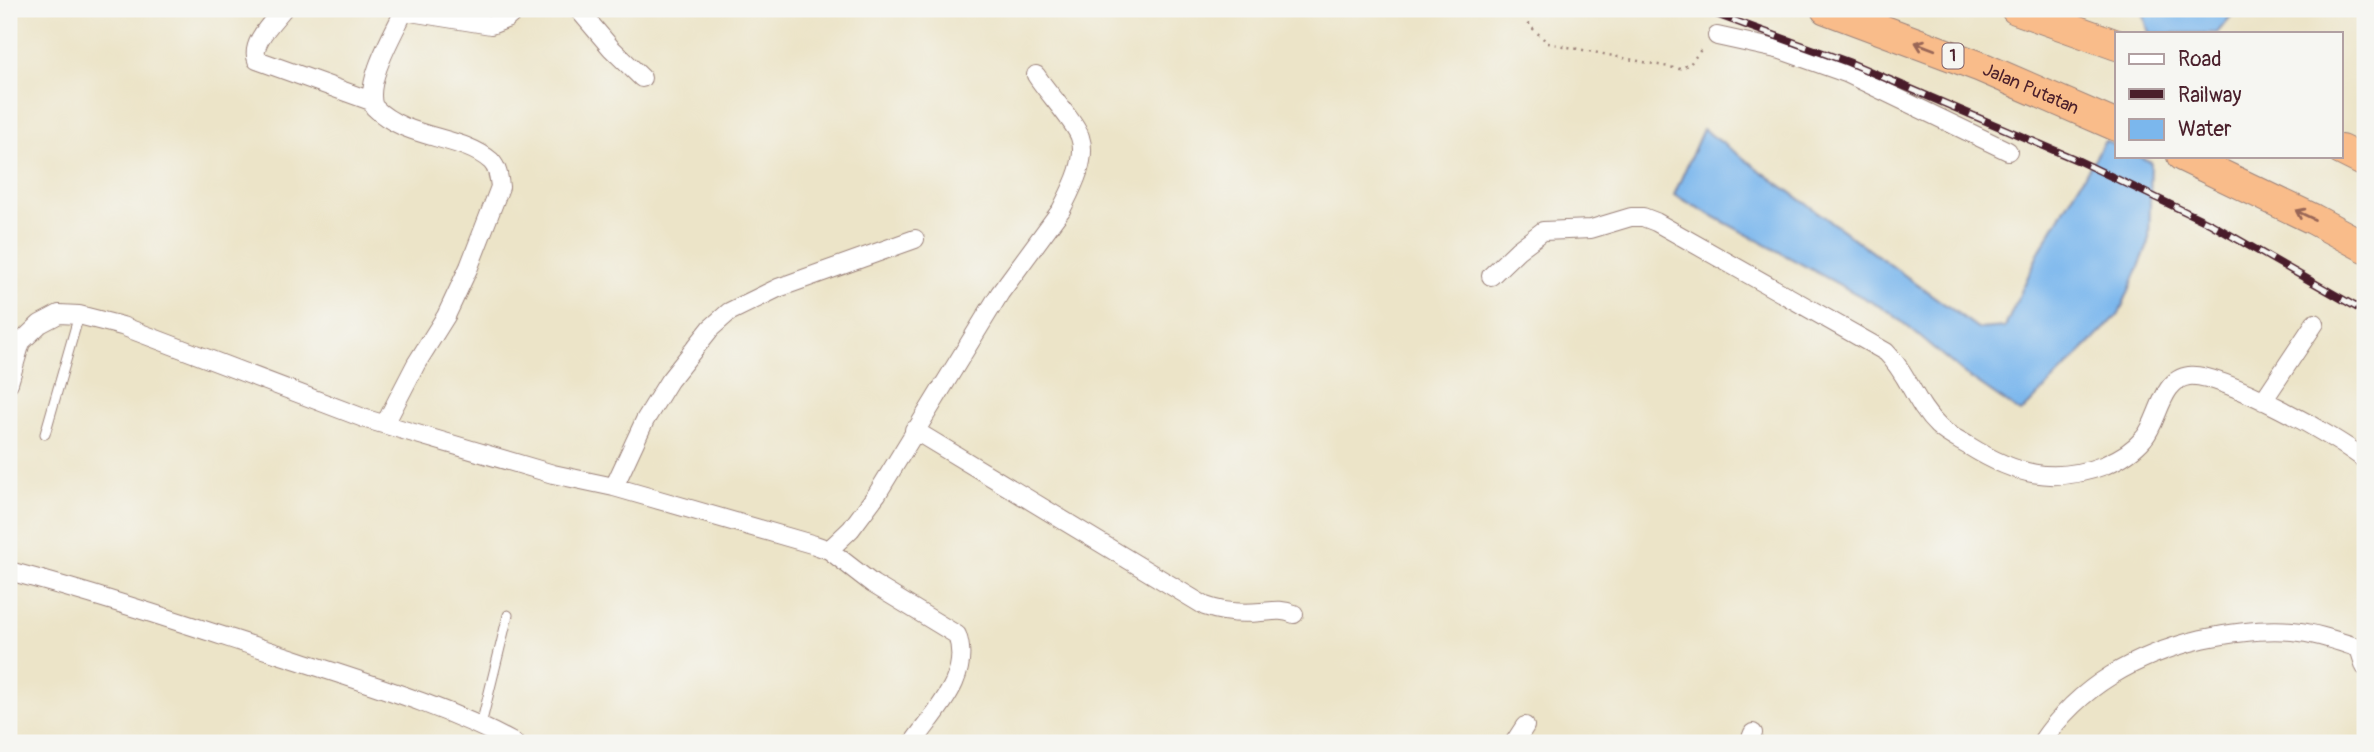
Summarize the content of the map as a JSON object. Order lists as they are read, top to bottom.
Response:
{
  "streets": {
    "highway": ["1", "Jalan Putatan"]
  },
  "legend": ["Road", "Railway", "Water"]
}
